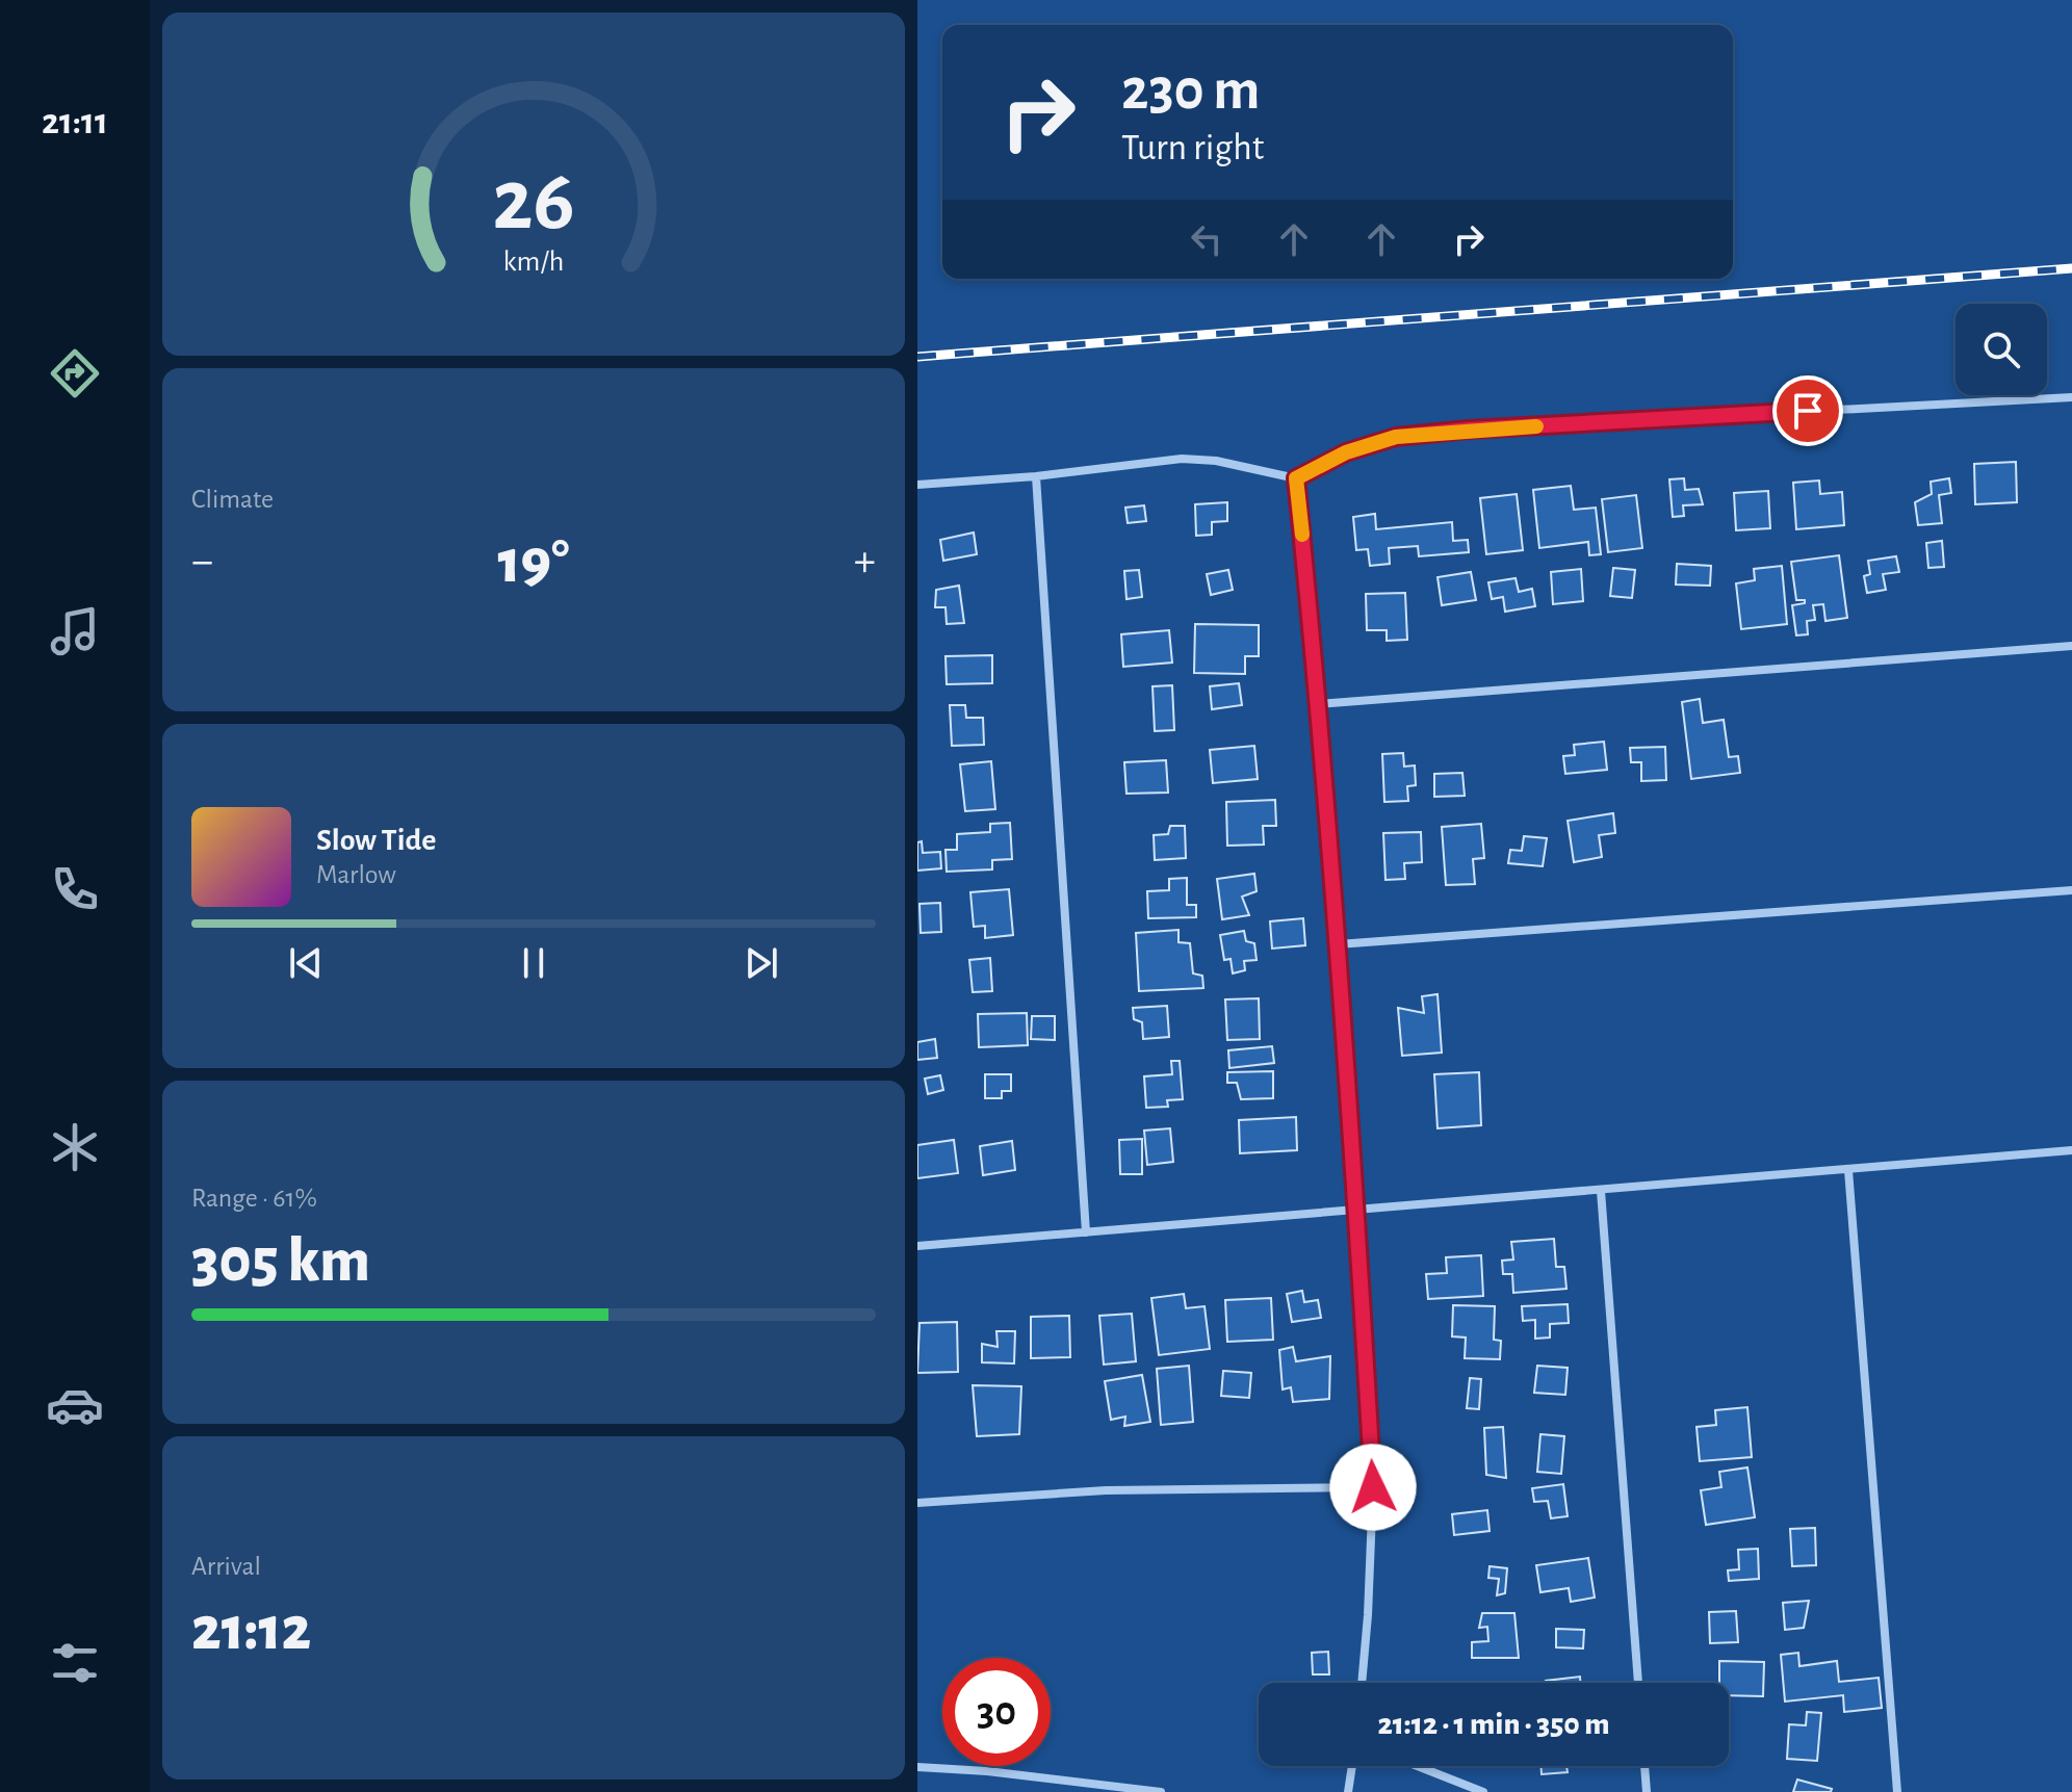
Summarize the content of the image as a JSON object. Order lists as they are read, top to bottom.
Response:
{
  "page": {
    "tabs": "21:11",
    "turn": ["230 m", "Turn right"],
    "tile": [
      "Climate",
      ["Range · 61%", "305 km"],
      ["Arrival", "21:12"]
    ],
    "heat": ["−", "19°", "+"],
    "song": ["Slow Tide", "Marlow"],
    "limit": "30",
    "trip": "21:12 · 1 min · 350 m",
    "gauge": ["26", "km/h"]
  }
}
